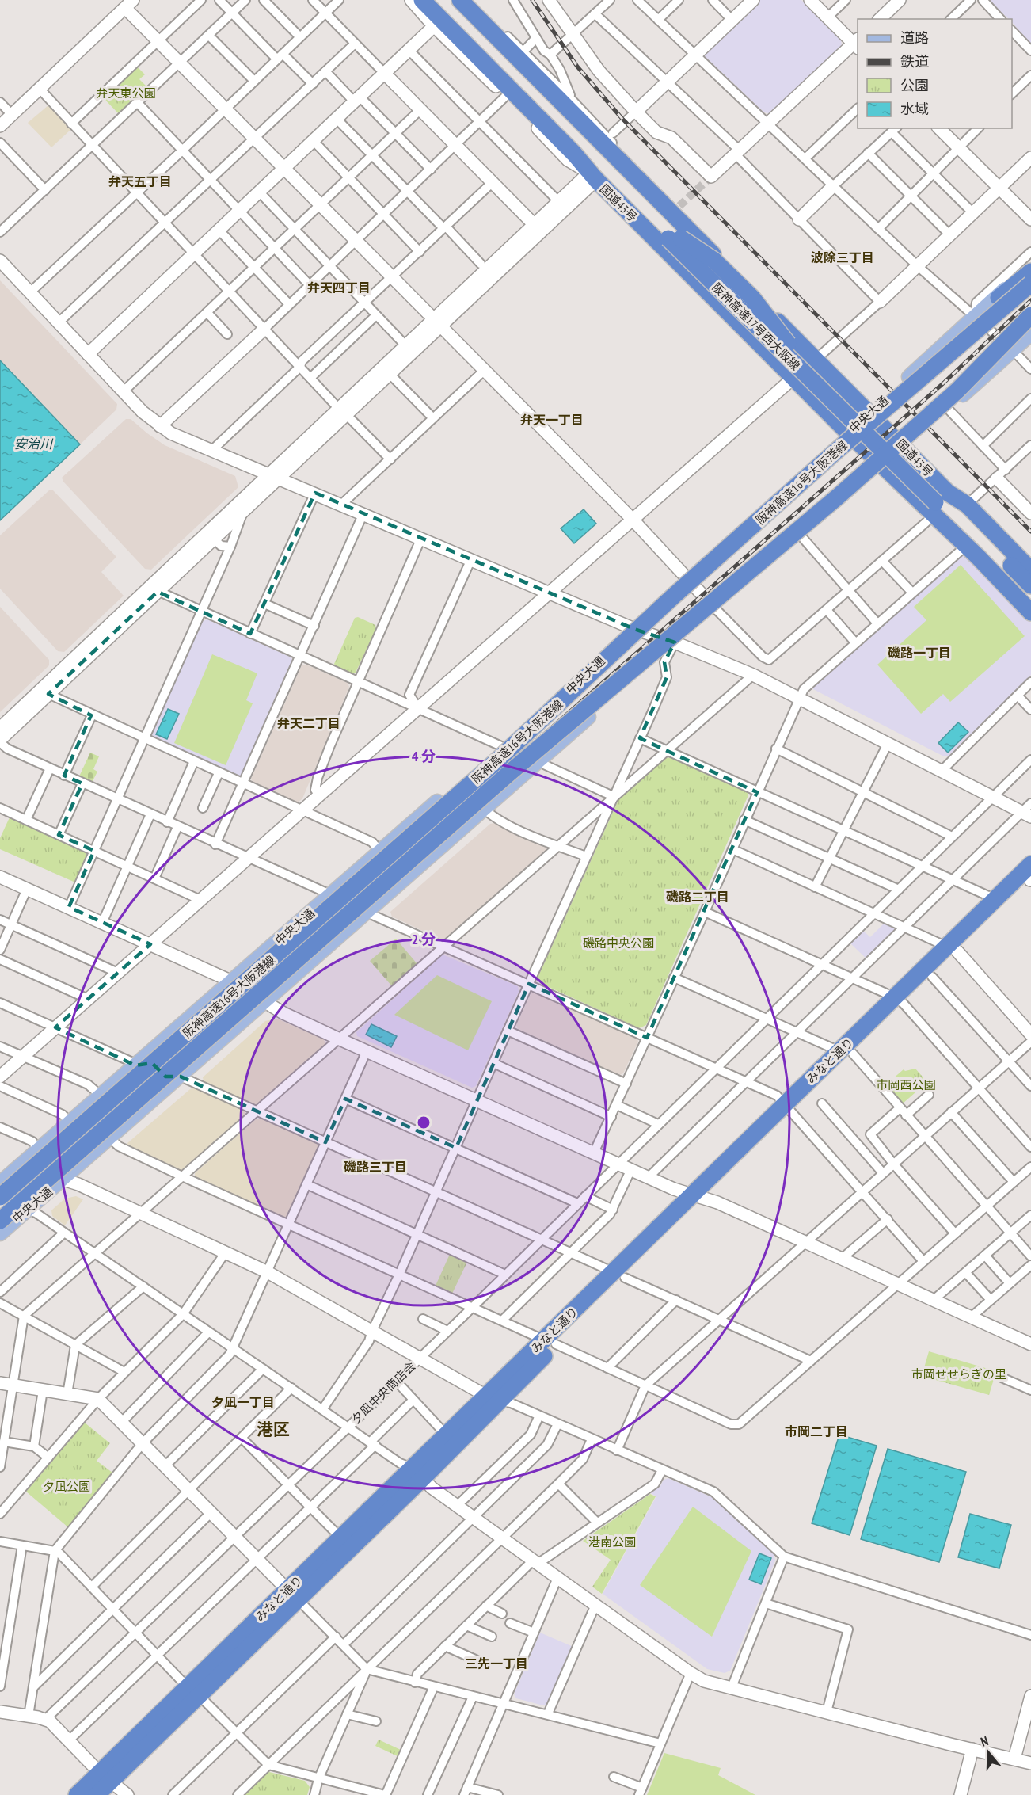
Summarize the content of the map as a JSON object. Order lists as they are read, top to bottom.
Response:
{
  "streets": {
    "highway": [
      "国道43号",
      "阪神高速17号西大阪線",
      "阪神高速16号大阪港線",
      "みなと通り"
    ],
    "main road": ["中央大通"],
    "street": ["夕凪中央商店会"]
  },
  "crossings": [
    ["国道43号", "中央大通"],
    ["国道43号", "阪神高速16号大阪港線"],
    ["中央大通", "阪神高速16号大阪港線"]
  ],
  "districts": [
    "弁天五丁目",
    "波除三丁目",
    "弁天四丁目",
    "弁天一丁目",
    "磯路一丁目",
    "弁天二丁目",
    "磯路二丁目",
    "磯路三丁目",
    "夕凪一丁目",
    "港区",
    "市岡二丁目",
    "三先一丁目"
  ],
  "water": ["安治川"],
  "parks": [
    "弁天東公園",
    "磯路中央公園",
    "市岡西公園",
    "市岡せせらぎの里",
    "夕凪公園",
    "港南公園"
  ],
  "legend": [
    "道路",
    "鉄道",
    "公園",
    "水域"
  ],
  "north": "top",
  "rings": ["4 分", "2 分"]
}
